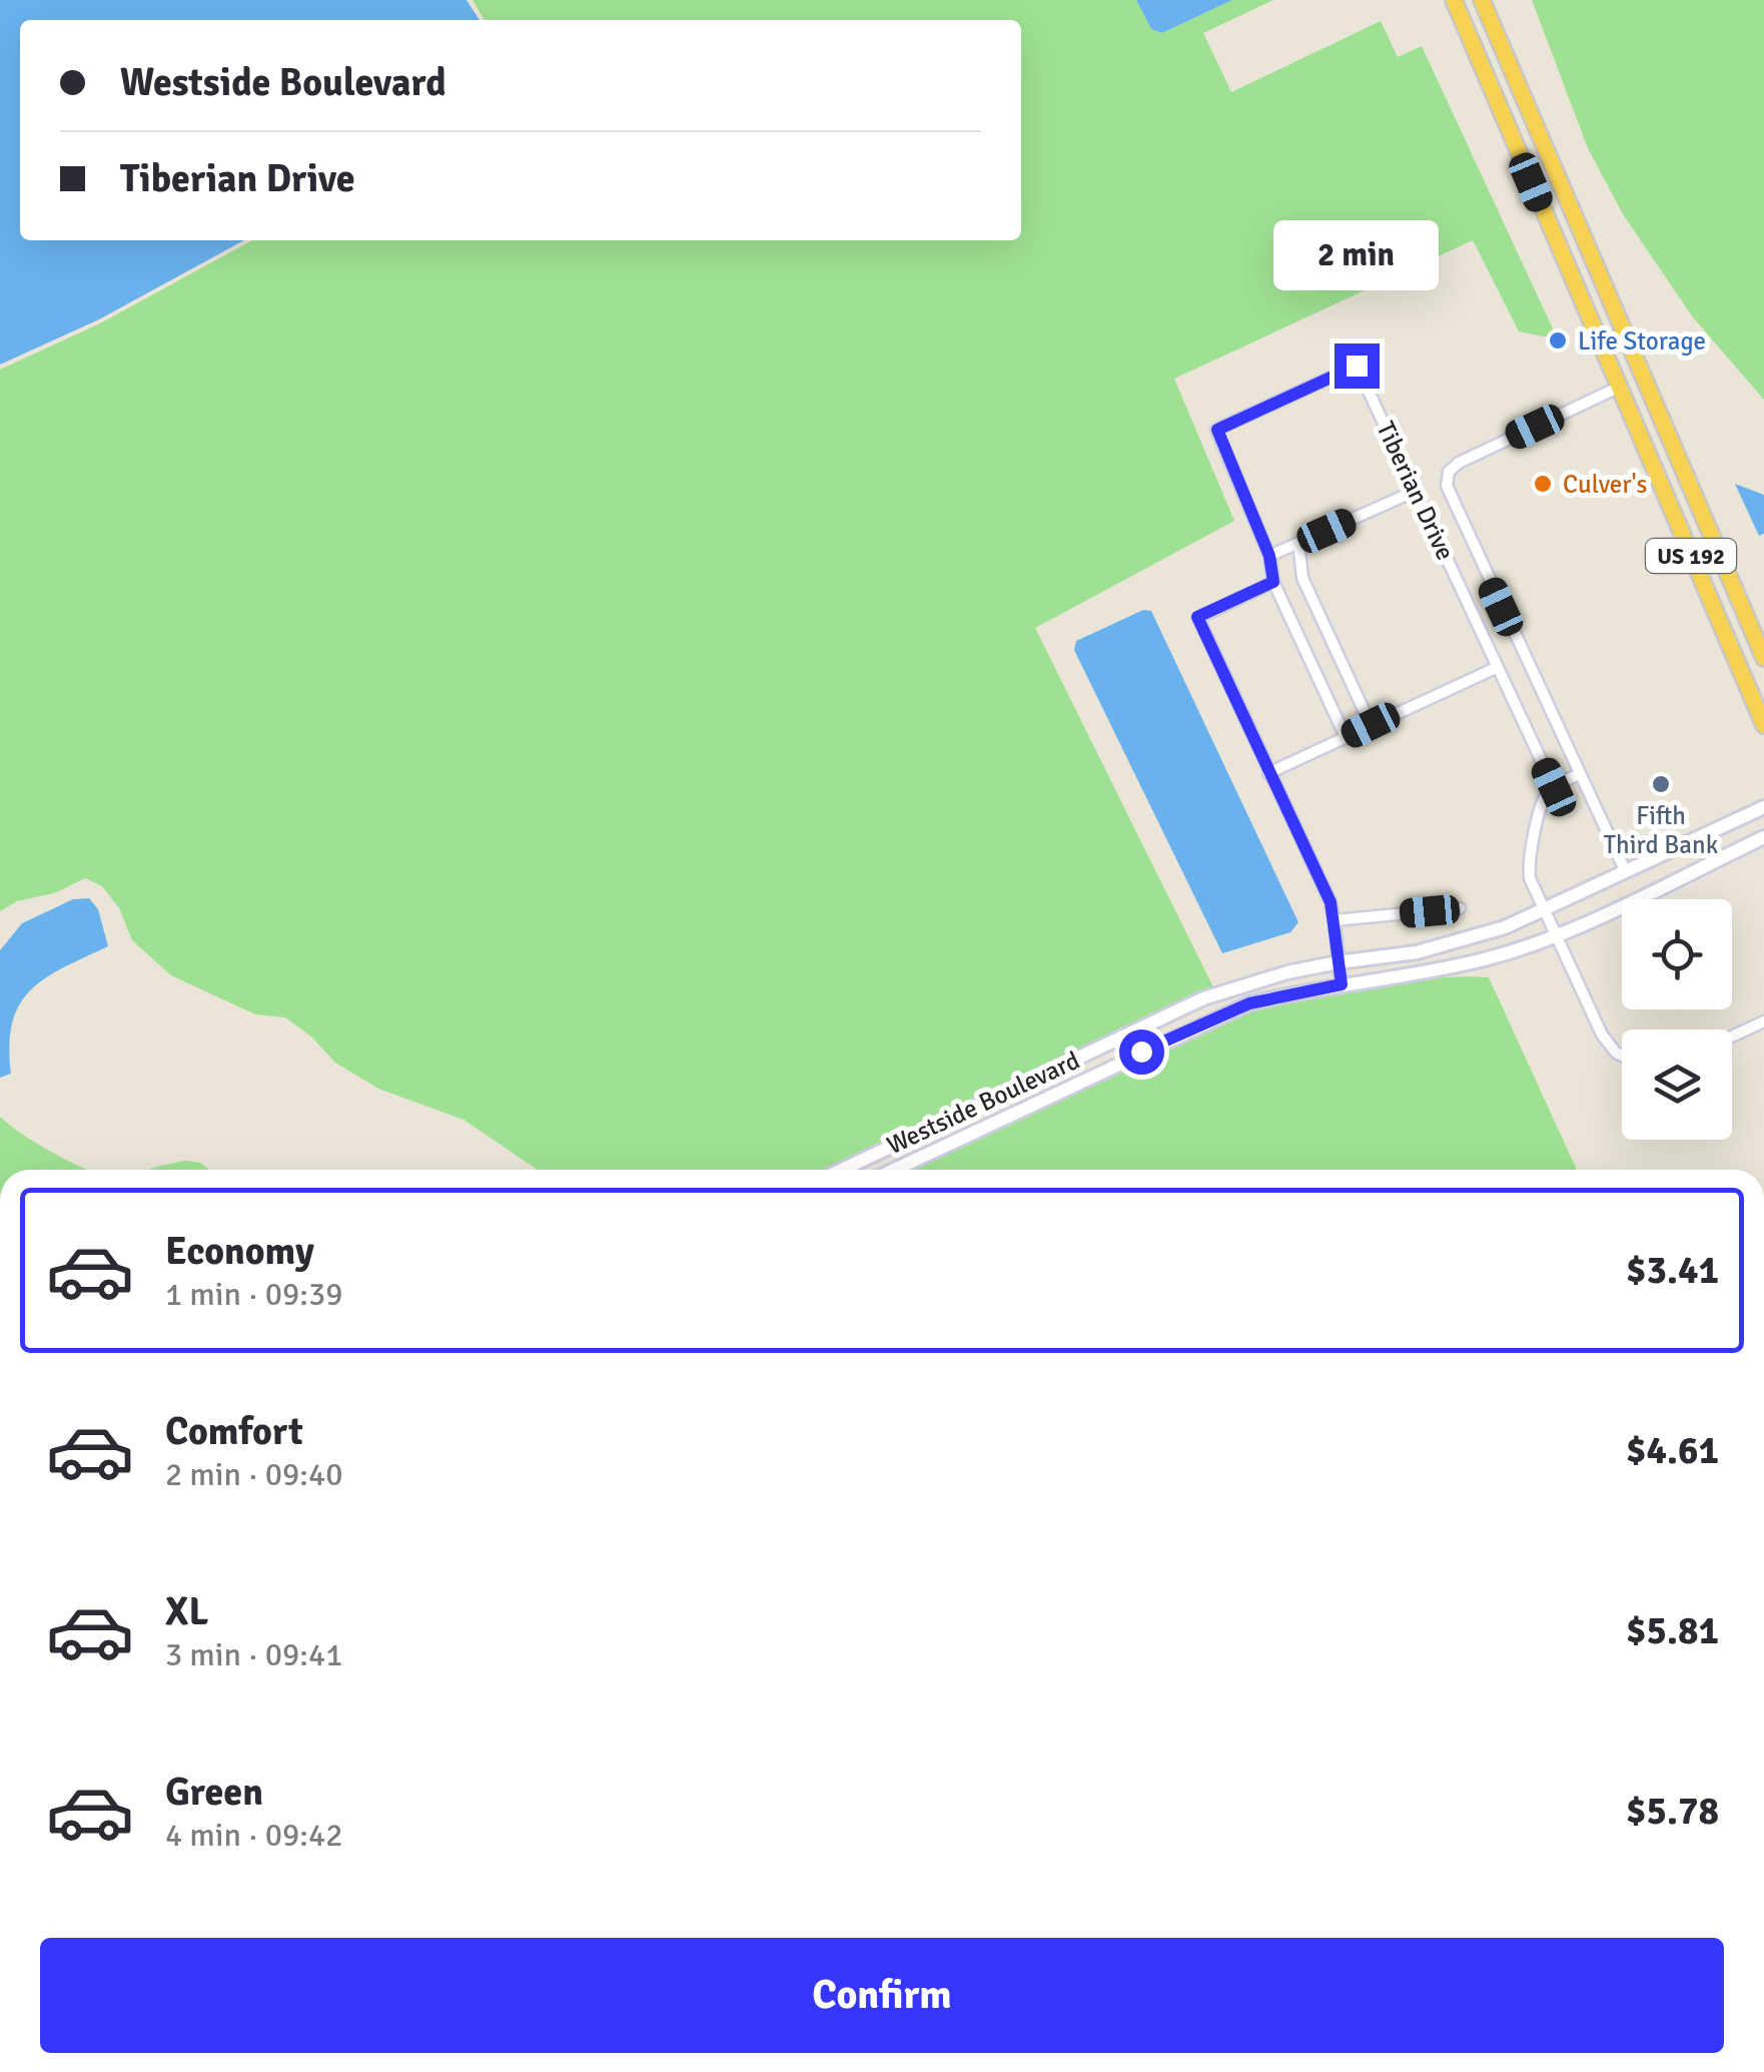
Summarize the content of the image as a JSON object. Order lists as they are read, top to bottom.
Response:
{
  "streets": {
    "highway": ["US 192"],
    "street": ["Tiberian Drive", "Westside Boulevard"]
  },
  "places": ["Life Storage", "Culver's", "Fifth Third Bank"],
  "page": {
    "banner": ["Westside Boulevard", "Tiberian Drive"],
    "bubble": "2 min",
    "list": [
      {
        "name": "Economy",
        "note": "1 min · 09:39",
        "value": "$3.41"
      },
      {
        "name": "Comfort",
        "note": "2 min · 09:40",
        "value": "$4.61"
      },
      {
        "name": "XL",
        "note": "3 min · 09:41",
        "value": "$5.81"
      },
      {
        "name": "Green",
        "note": "4 min · 09:42",
        "value": "$5.78"
      }
    ],
    "buttons": "Confirm"
  }
}
